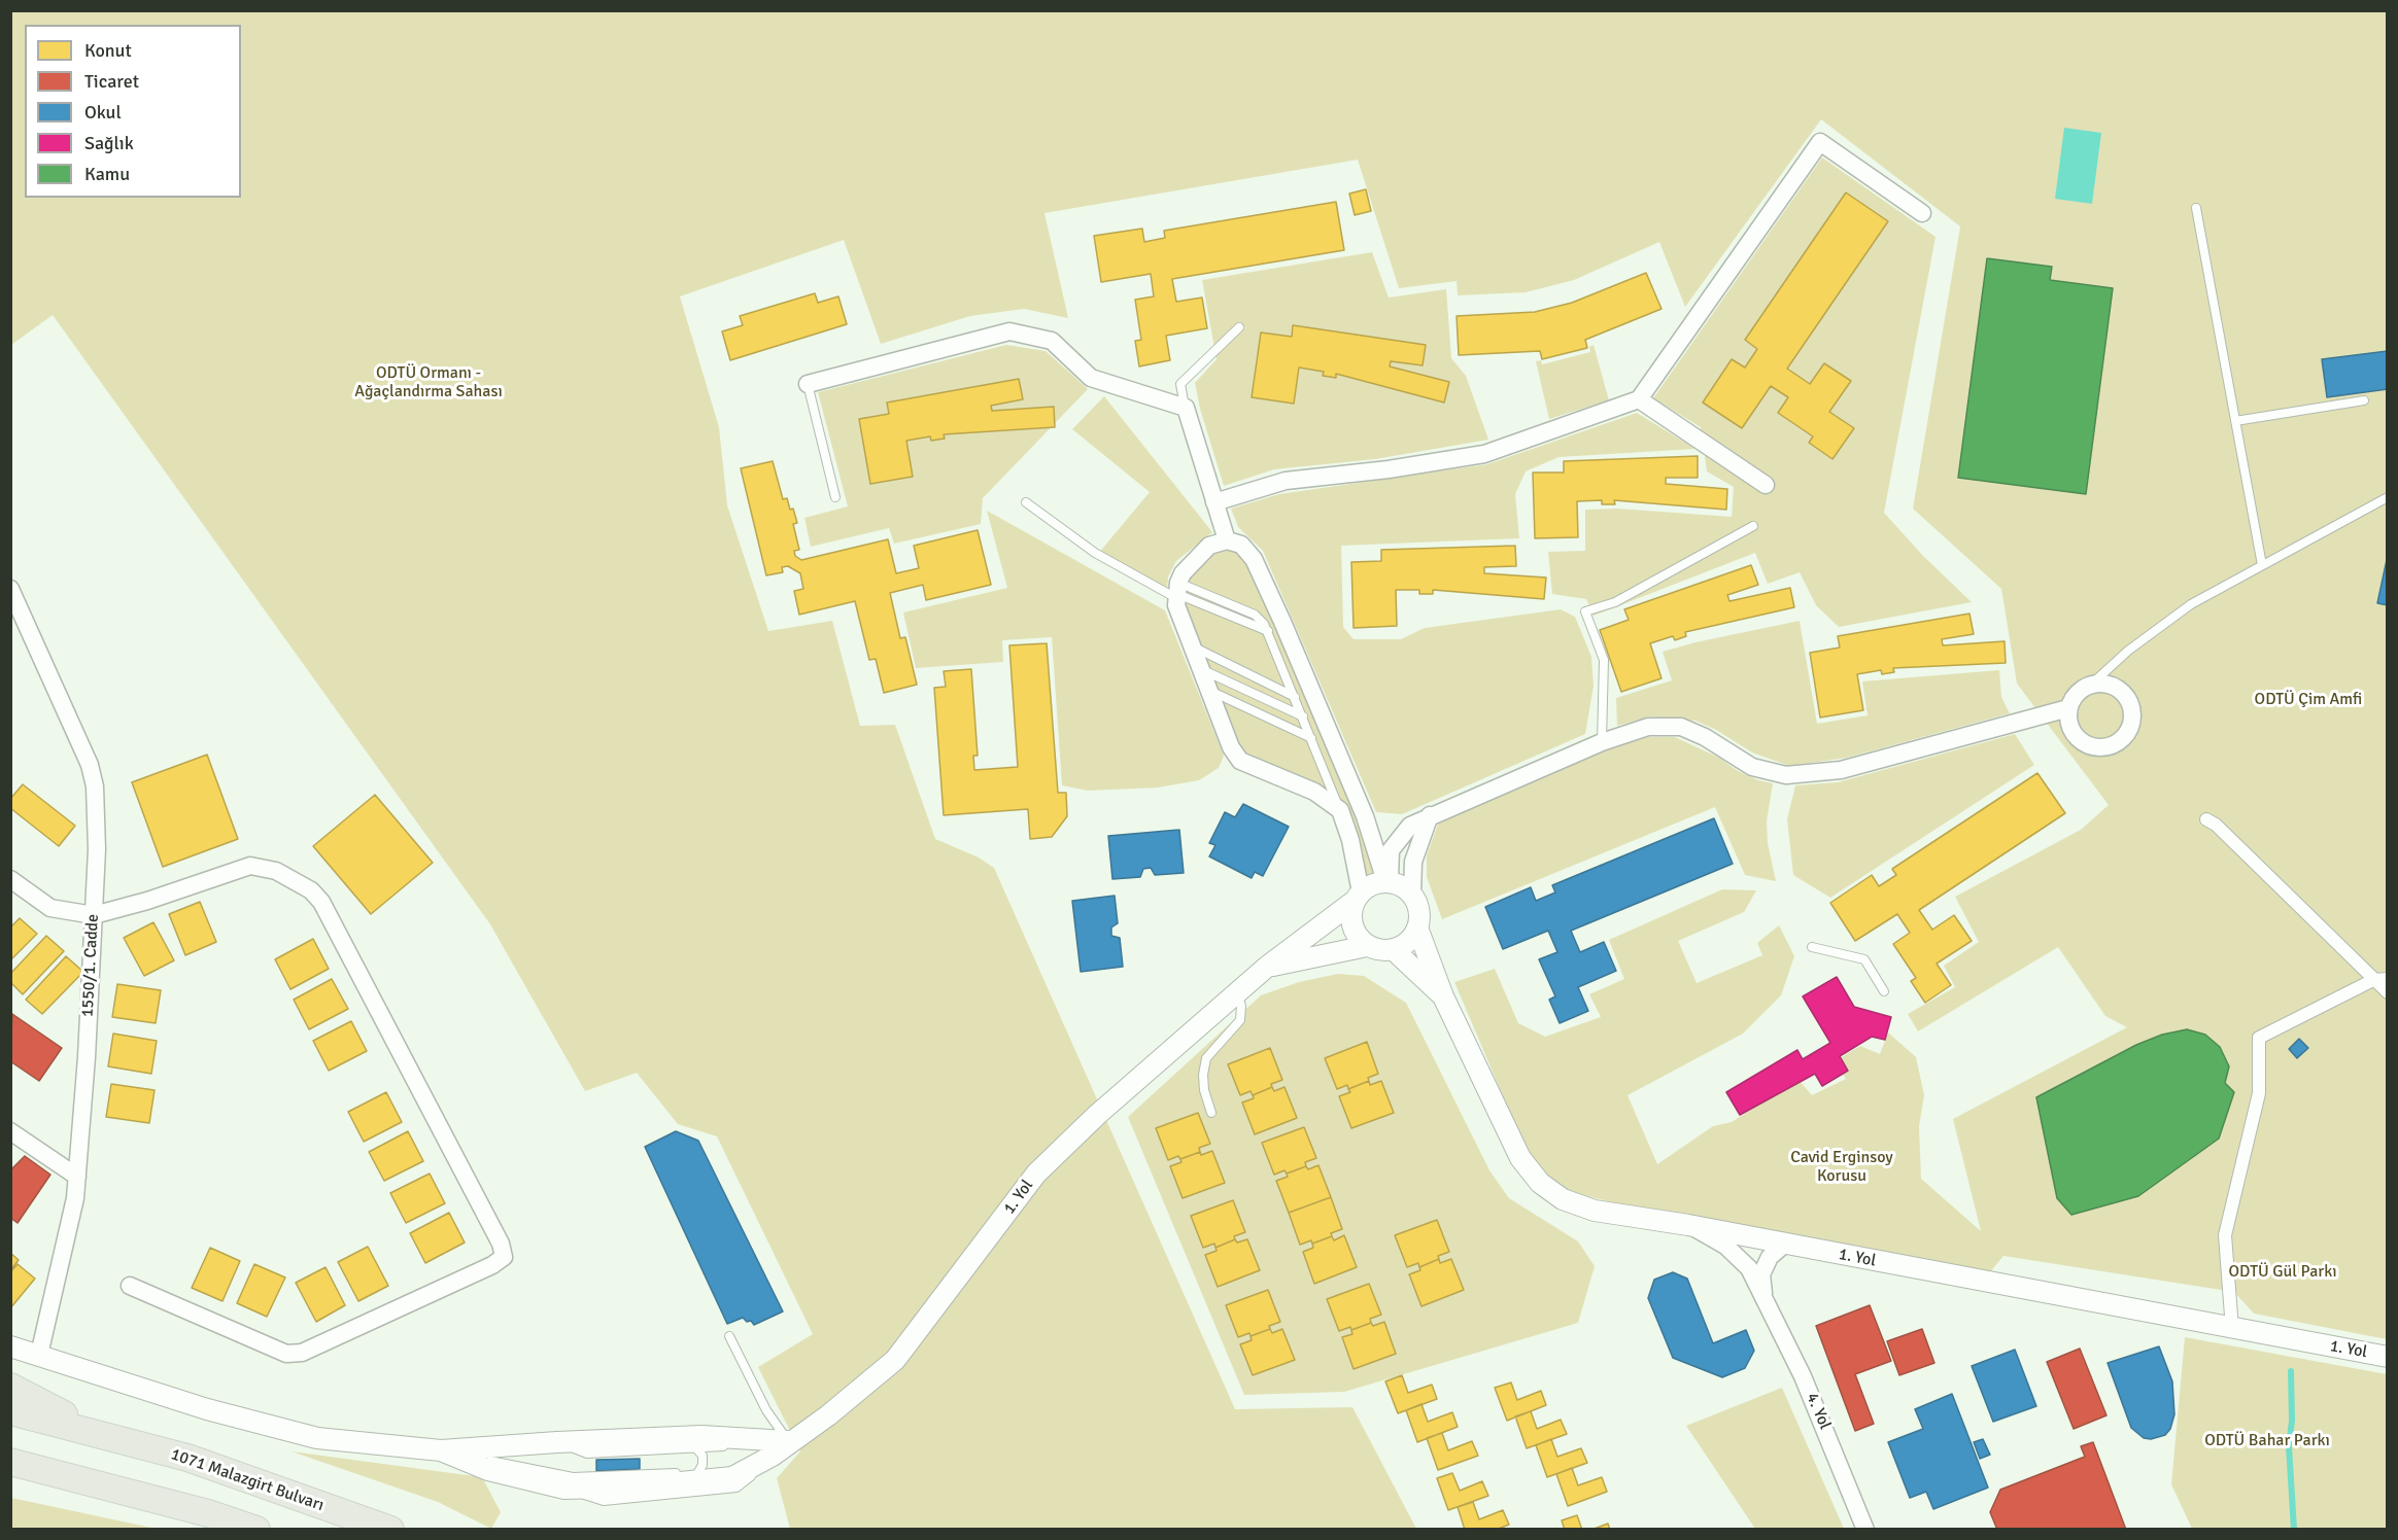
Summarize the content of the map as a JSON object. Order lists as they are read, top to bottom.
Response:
{
  "streets": {
    "main road": ["1071 Malazgirt Bulvarı"],
    "street": ["1550/1. Cadde", "1. Yol", "4. Yol"]
  },
  "crossings": [
    ["1. Yol", "4. Yol"]
  ],
  "parks": [
    "ODTÜ Ormanı - Ağaçlandırma Sahası",
    "ODTÜ Çim Amfi",
    "Cavid Erginsoy Korusu",
    "ODTÜ Gül Parkı",
    "ODTÜ Bahar Parkı"
  ],
  "legend": [
    "Konut",
    "Ticaret",
    "Okul",
    "Sağlık",
    "Kamu"
  ]
}
